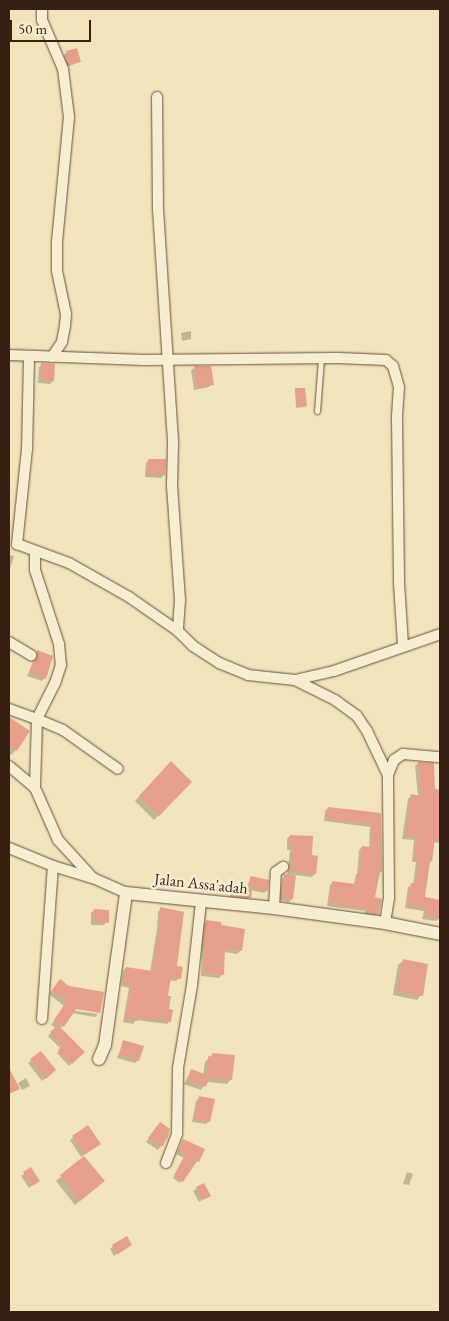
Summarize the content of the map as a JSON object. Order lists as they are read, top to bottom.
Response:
{
  "streets": {
    "street": ["Jalan Assa'adah"]
  },
  "scale_bar": "50 m"
}
